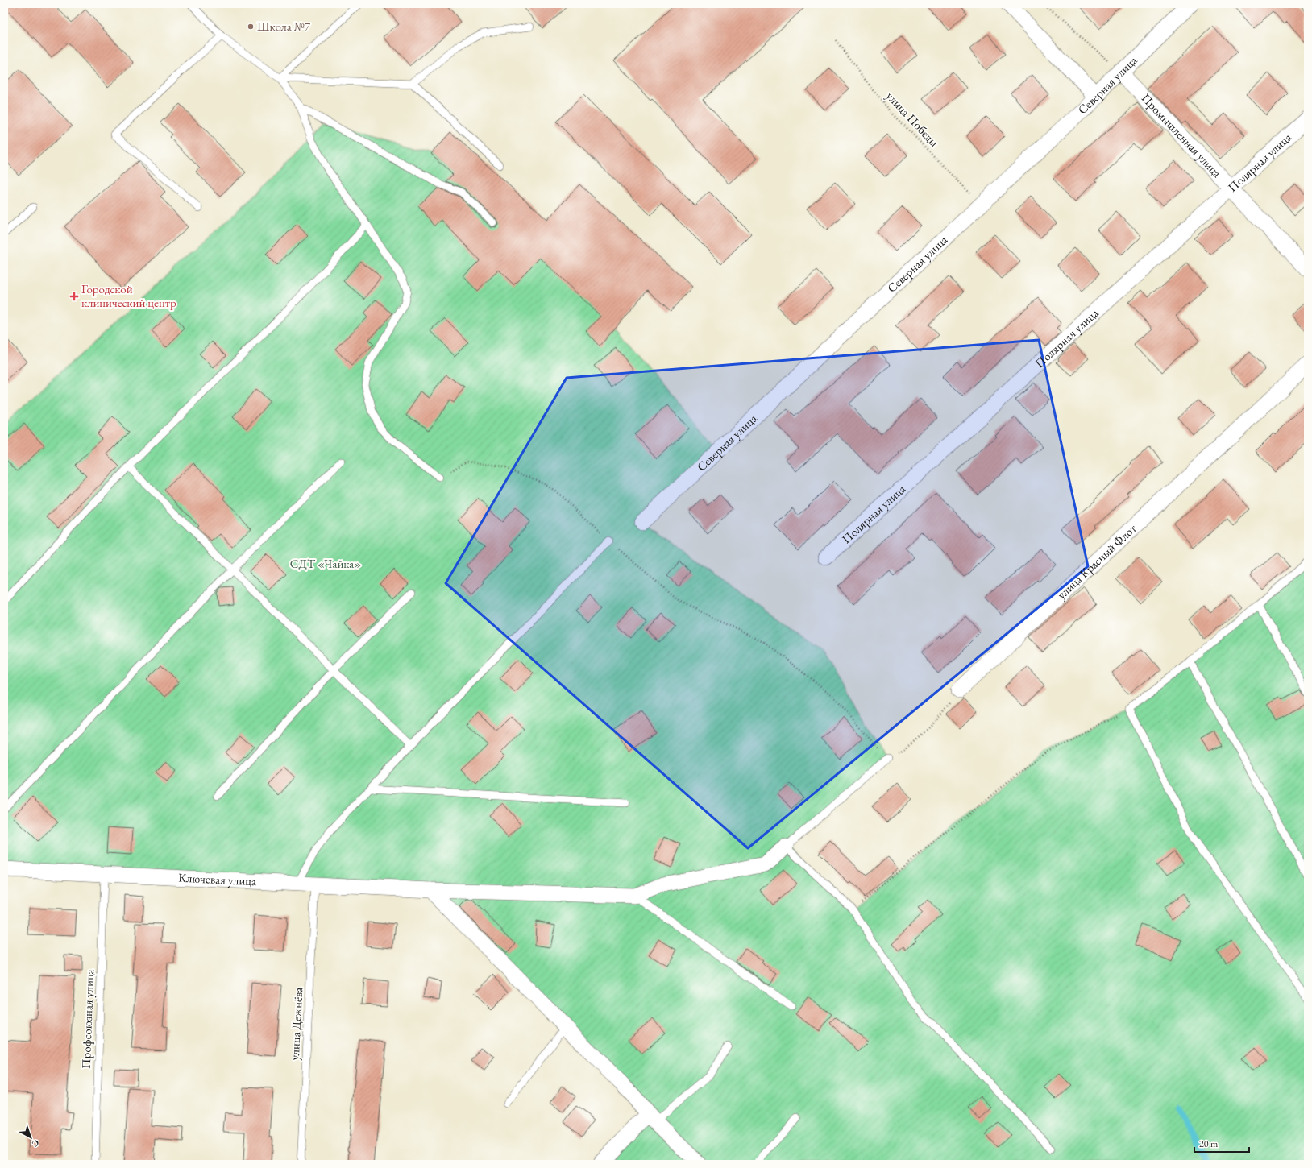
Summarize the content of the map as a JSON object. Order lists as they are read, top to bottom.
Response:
{
  "streets": {
    "street": [
      "Северная улица",
      "Промышленная улица",
      "Полярная улица",
      "улица Красный Флот",
      "Ключевая улица"
    ],
    "lane": ["Профсоюзная улица", "улица Дежнёва"],
    "path": ["улица Победы"]
  },
  "crossings": [
    ["Северная улица", "улица Победы"],
    ["Северная улица", "Промышленная улица"],
    ["Промышленная улица", "Полярная улица"],
    ["Ключевая улица", "Профсоюзная улица"],
    ["Ключевая улица", "улица Дежнёва"]
  ],
  "parks": ["СДТ «Чайка»"],
  "places": {
    "other": ["Школа №7"],
    "health": ["Городской клинический центр"]
  },
  "scale_bar": "20 m",
  "north": "bottom right"
}
